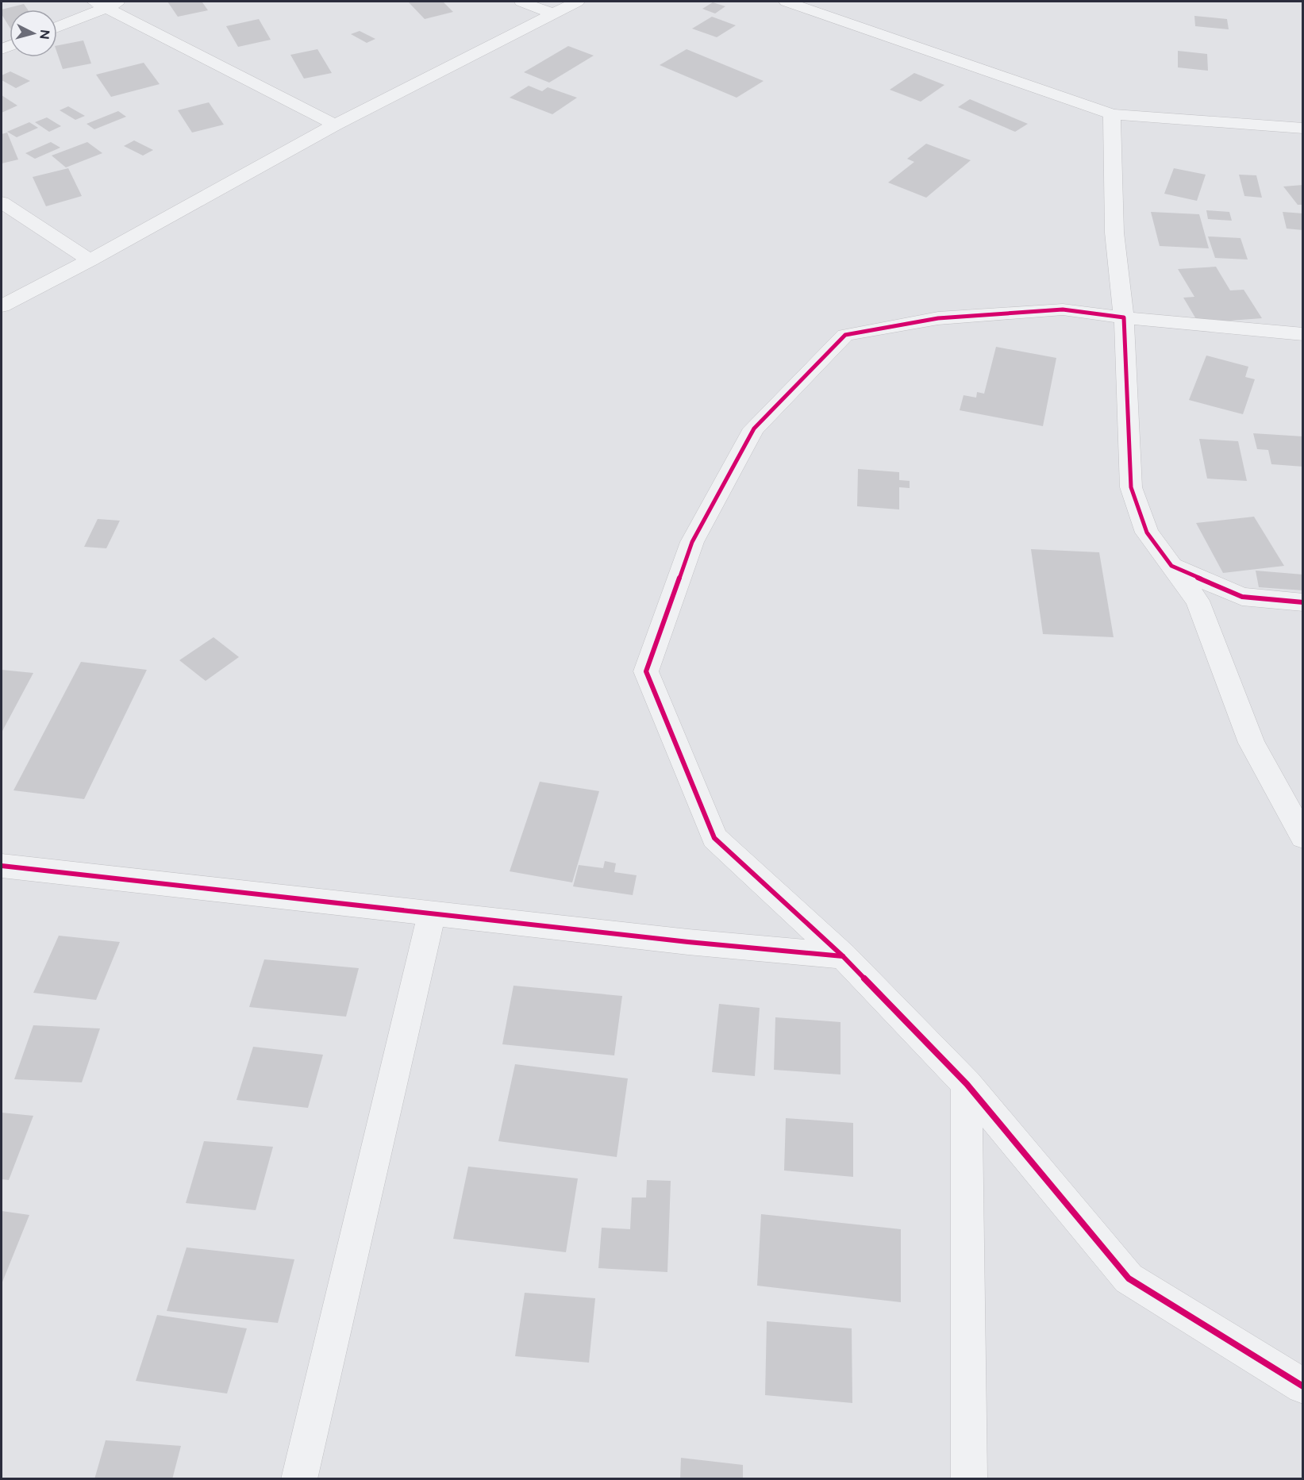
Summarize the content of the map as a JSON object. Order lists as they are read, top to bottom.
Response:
{
  "north": "right"
}
